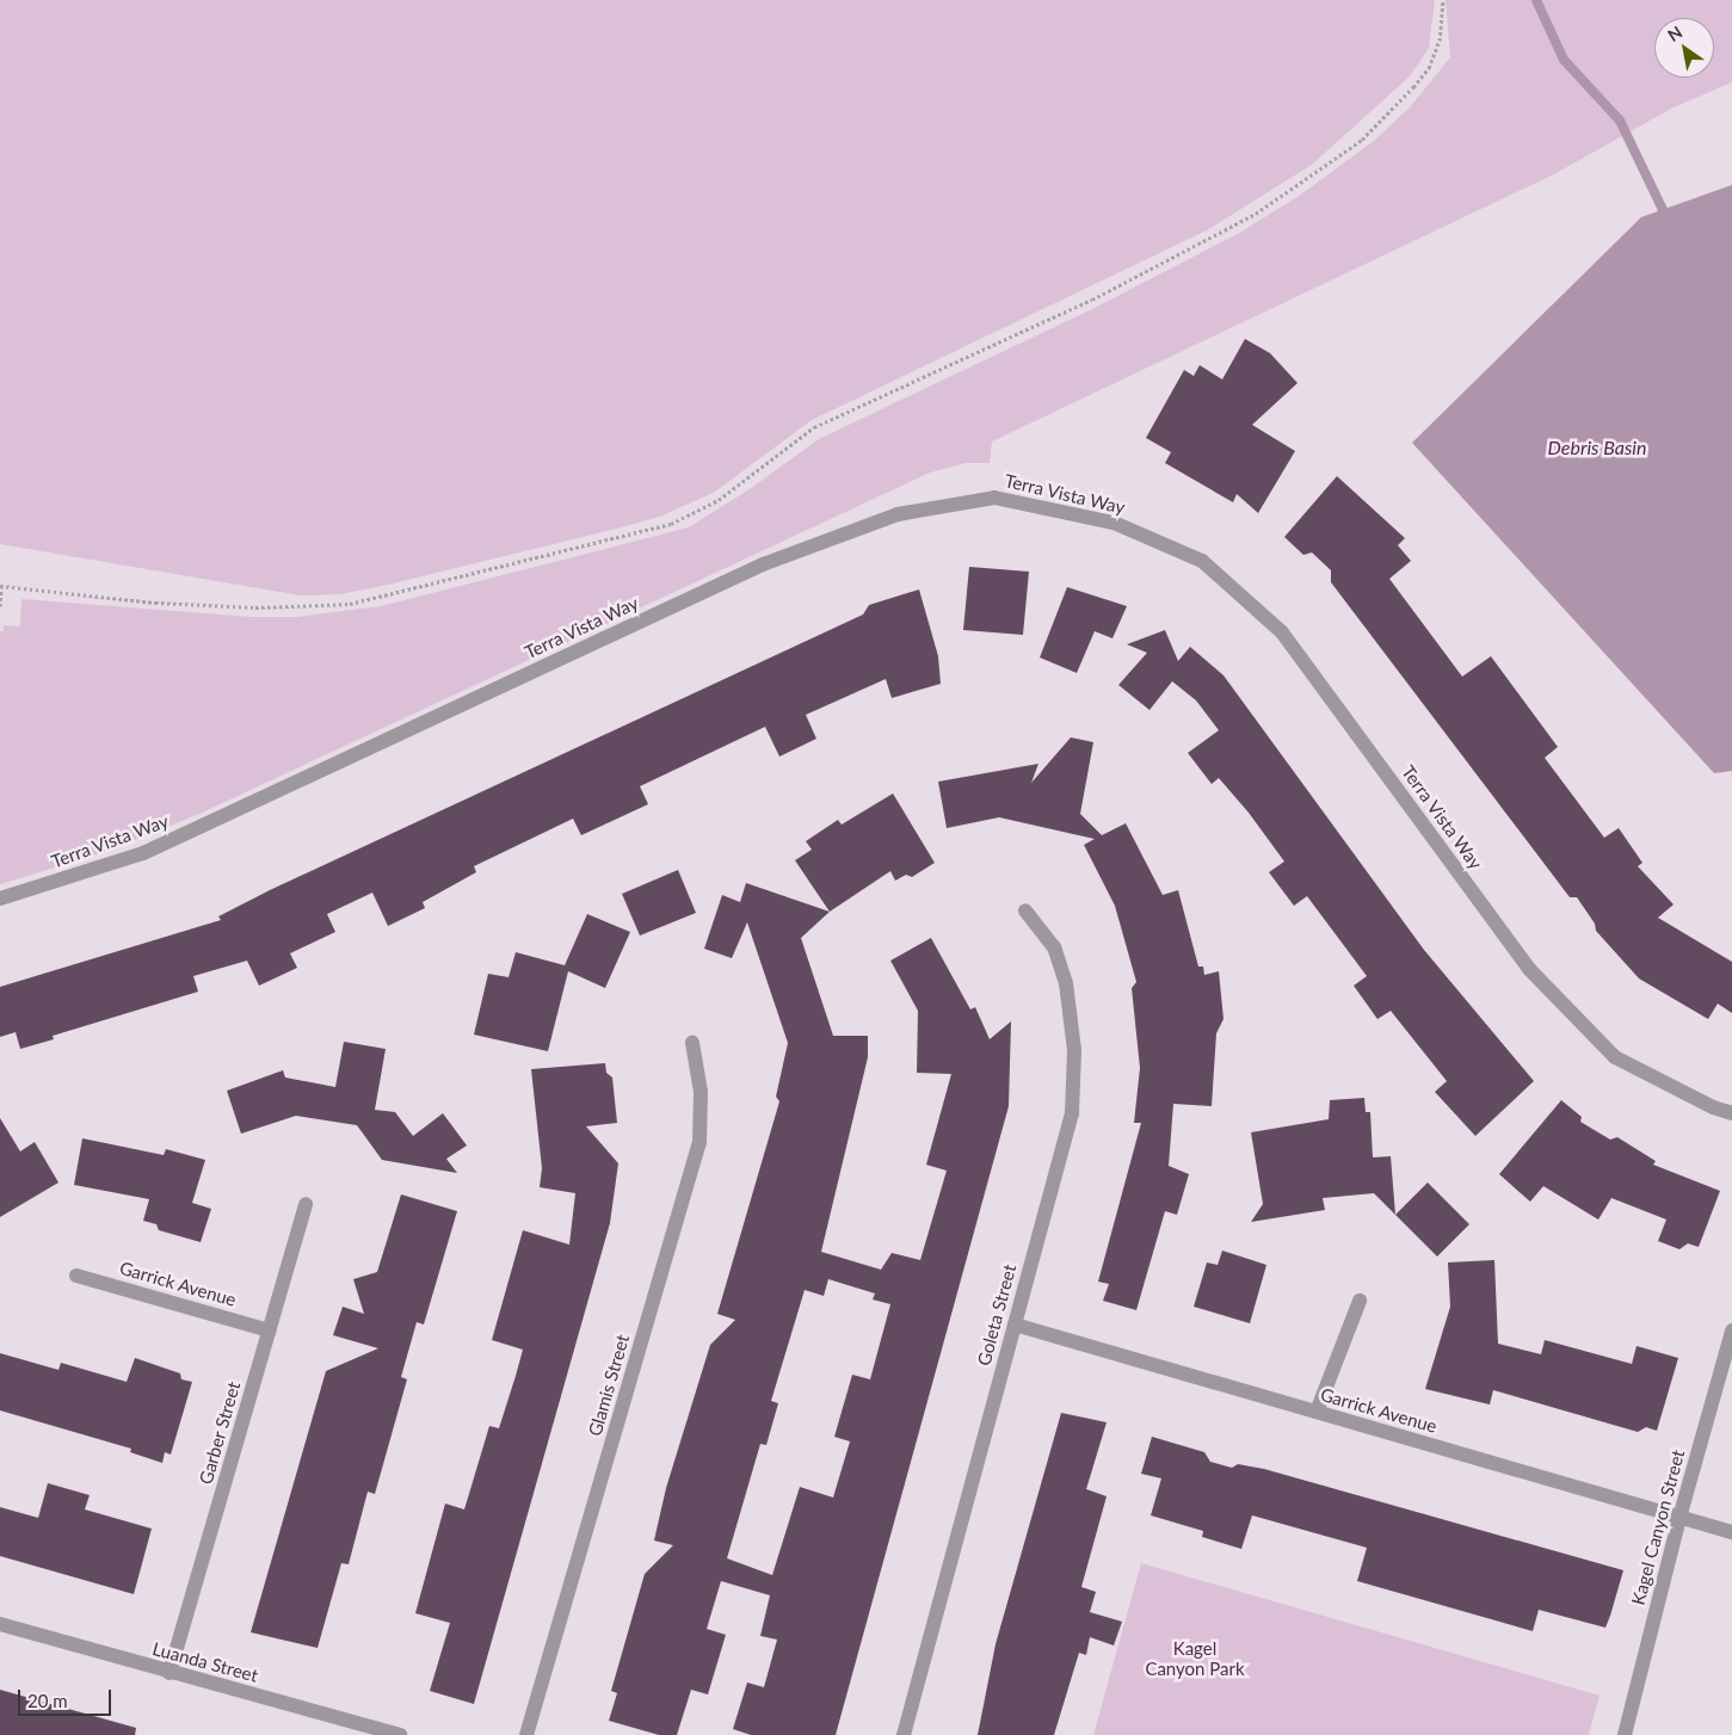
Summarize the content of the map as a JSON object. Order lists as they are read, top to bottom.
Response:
{
  "streets": {
    "street": [
      "Terra Vista Way",
      "Garrick Avenue",
      "Goleta Street",
      "Glamis Street",
      "Garber Street",
      "Kagel Canyon Street",
      "Luanda Street"
    ]
  },
  "crossings": [
    ["Garrick Avenue", "Goleta Street"],
    ["Garrick Avenue", "Garber Street"],
    ["Garrick Avenue", "Kagel Canyon Street"],
    ["Garber Street", "Luanda Street"]
  ],
  "water": ["Debris Basin"],
  "parks": ["Kagel Canyon Park"],
  "scale_bar": "20 m",
  "north": "top left"
}
